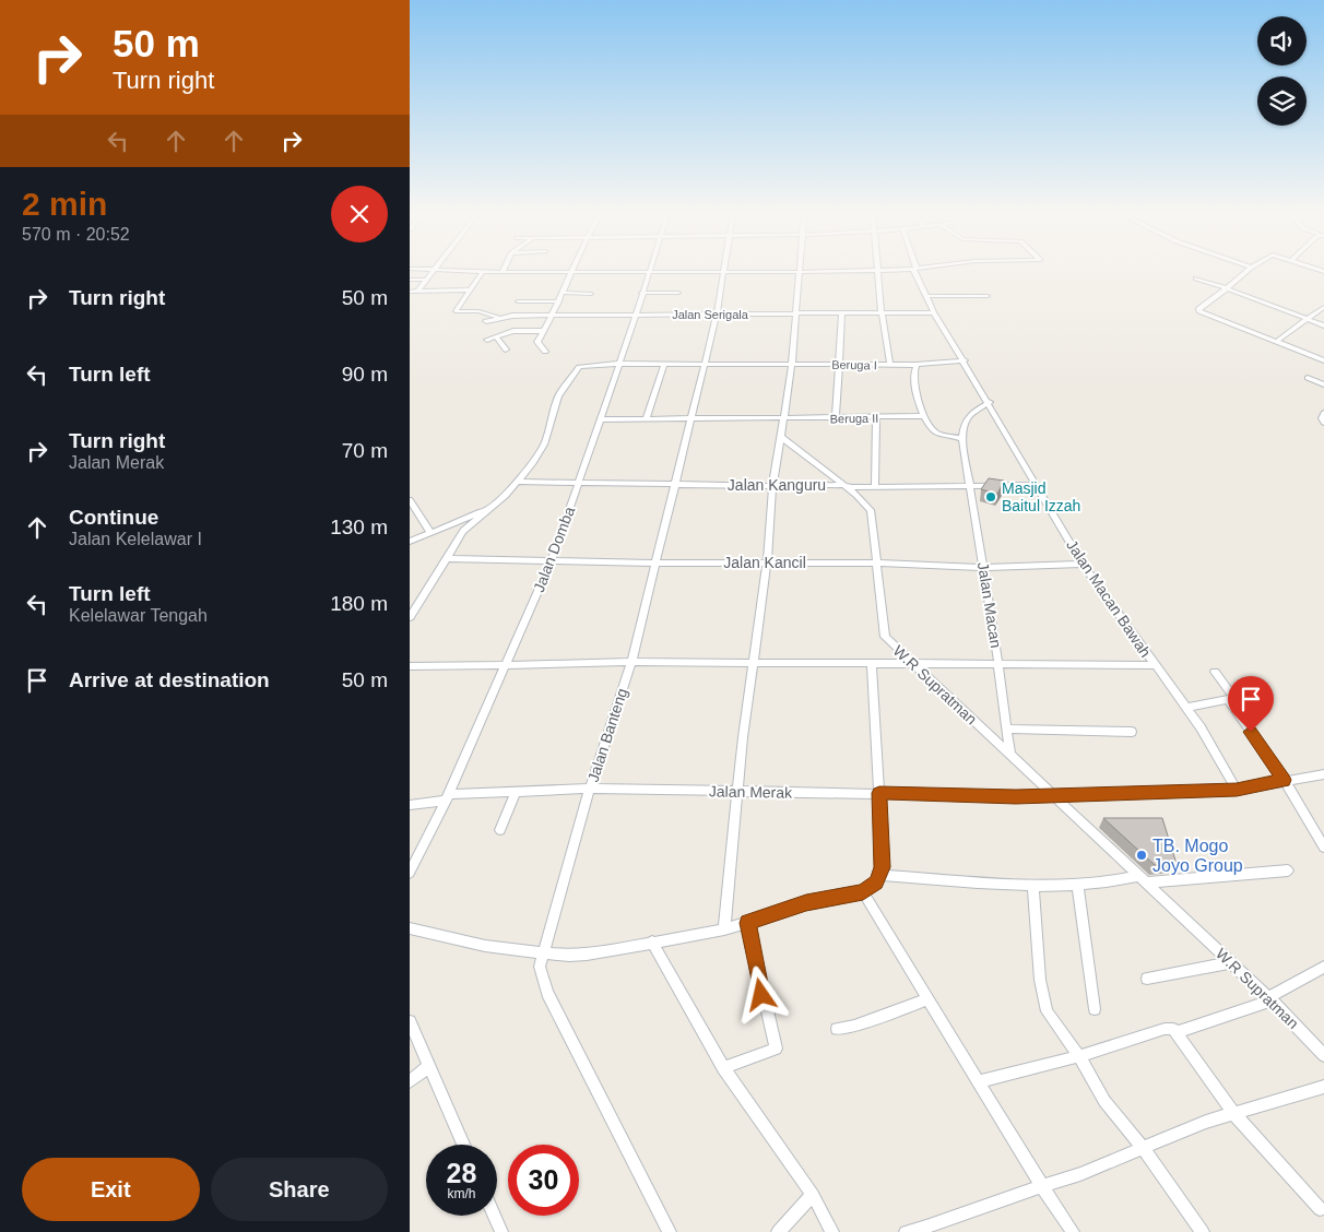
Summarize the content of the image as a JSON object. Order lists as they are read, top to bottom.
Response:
{
  "streets": {
    "street": [
      "Jalan Serigala",
      "Beruga I",
      "Beruga II",
      "Jalan Kanguru",
      "Jalan Domba",
      "Jalan Kancil",
      "Jalan Macan Bawah",
      "Jalan Macan",
      "W.R Supratman",
      "Jalan Banteng",
      "Jalan Merak"
    ]
  },
  "crossings": [
    ["Jalan Serigala", "Jalan Domba"],
    ["Jalan Serigala", "Jalan Macan Bawah"],
    ["Jalan Serigala", "Jalan Banteng"],
    ["Beruga I", "Jalan Kanguru"],
    ["Beruga I", "Jalan Domba"],
    ["Beruga I", "Jalan Kancil"],
    ["Beruga I", "Jalan Banteng"],
    ["Beruga II", "Jalan Domba"],
    ["Beruga II", "Jalan Banteng"],
    ["Jalan Kanguru", "Jalan Domba"],
    ["Jalan Kanguru", "Jalan Macan Bawah"],
    ["Jalan Kanguru", "Jalan Macan"],
    ["Jalan Kanguru", "W.R Supratman"],
    ["Jalan Kanguru", "Jalan Banteng"],
    ["Jalan Domba", "Jalan Kancil"],
    ["Jalan Domba", "Jalan Merak"],
    ["Jalan Kancil", "Jalan Macan Bawah"],
    ["Jalan Kancil", "Jalan Macan"],
    ["Jalan Kancil", "W.R Supratman"],
    ["Jalan Kancil", "Jalan Banteng"],
    ["Jalan Macan Bawah", "Jalan Merak"],
    ["Jalan Macan", "W.R Supratman"],
    ["W.R Supratman", "Jalan Merak"],
    ["Jalan Banteng", "Jalan Merak"]
  ],
  "places": ["Masjid Baitul Izzah", "TB. Mogo Joyo Group"],
  "page": {
    "turn": ["50 m", "Turn right"],
    "heading": ["2 min", "570 m · 20:52"],
    "list": [
      {
        "name": "Turn right",
        "value": "50 m"
      },
      {
        "name": "Turn left",
        "value": "90 m"
      },
      {
        "name": "Turn right",
        "note": "Jalan Merak",
        "value": "70 m"
      },
      {
        "name": "Continue",
        "note": "Jalan Kelelawar I",
        "value": "130 m"
      },
      {
        "name": "Turn left",
        "note": "Kelelawar Tengah",
        "value": "180 m"
      },
      {
        "name": "Arrive at destination",
        "value": "50 m"
      }
    ],
    "speed": "28 km/h",
    "limit": "30",
    "buttons": ["Exit", "Share"]
  }
}
